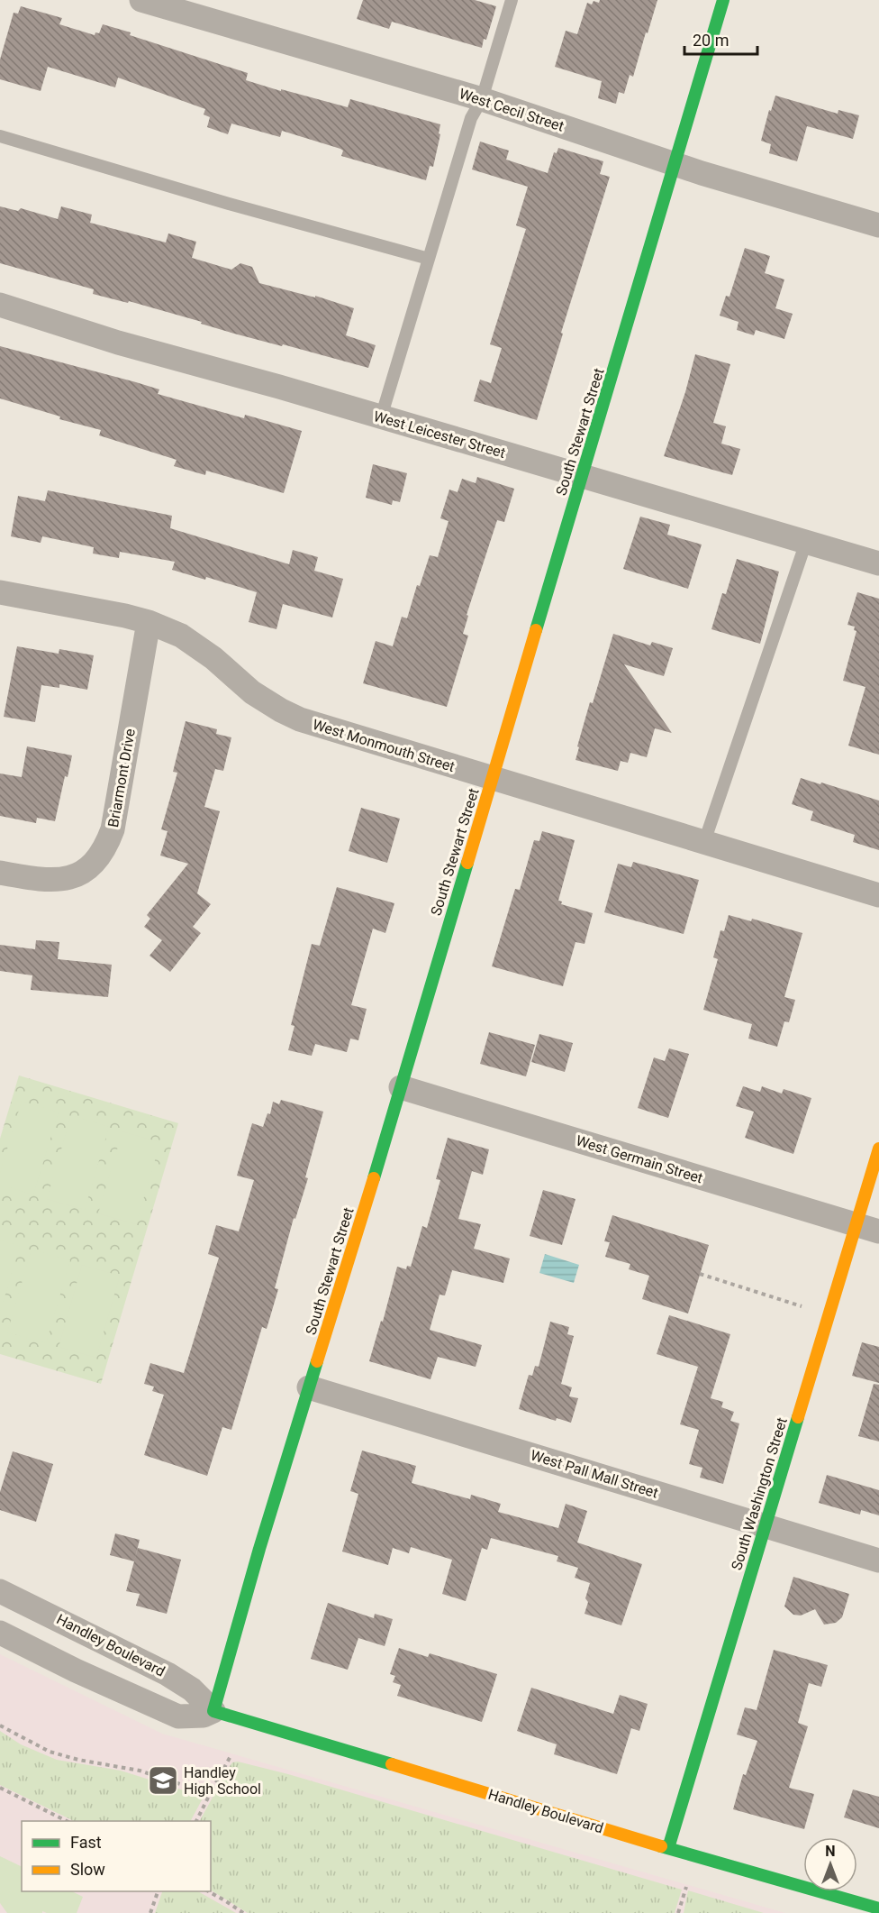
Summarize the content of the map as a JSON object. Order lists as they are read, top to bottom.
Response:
{
  "streets": {
    "street": [
      "West Cecil Street",
      "South Stewart Street",
      "West Leicester Street",
      "West Monmouth Street",
      "Briarmont Drive",
      "West Germain Street",
      "West Pall Mall Street",
      "South Washington Street",
      "Handley Boulevard"
    ]
  },
  "crossings": [
    ["West Cecil Street", "South Stewart Street"],
    ["South Stewart Street", "West Leicester Street"],
    ["South Stewart Street", "West Monmouth Street"],
    ["South Stewart Street", "West Germain Street"],
    ["South Stewart Street", "West Pall Mall Street"],
    ["South Stewart Street", "Handley Boulevard"],
    ["West Monmouth Street", "Briarmont Drive"],
    ["West Germain Street", "South Washington Street"],
    ["West Pall Mall Street", "South Washington Street"],
    ["South Washington Street", "Handley Boulevard"]
  ],
  "places": {
    "school or university": ["Handley High School"]
  },
  "legend": ["Fast", "Slow"],
  "scale_bar": "20 m",
  "north": "top"
}
